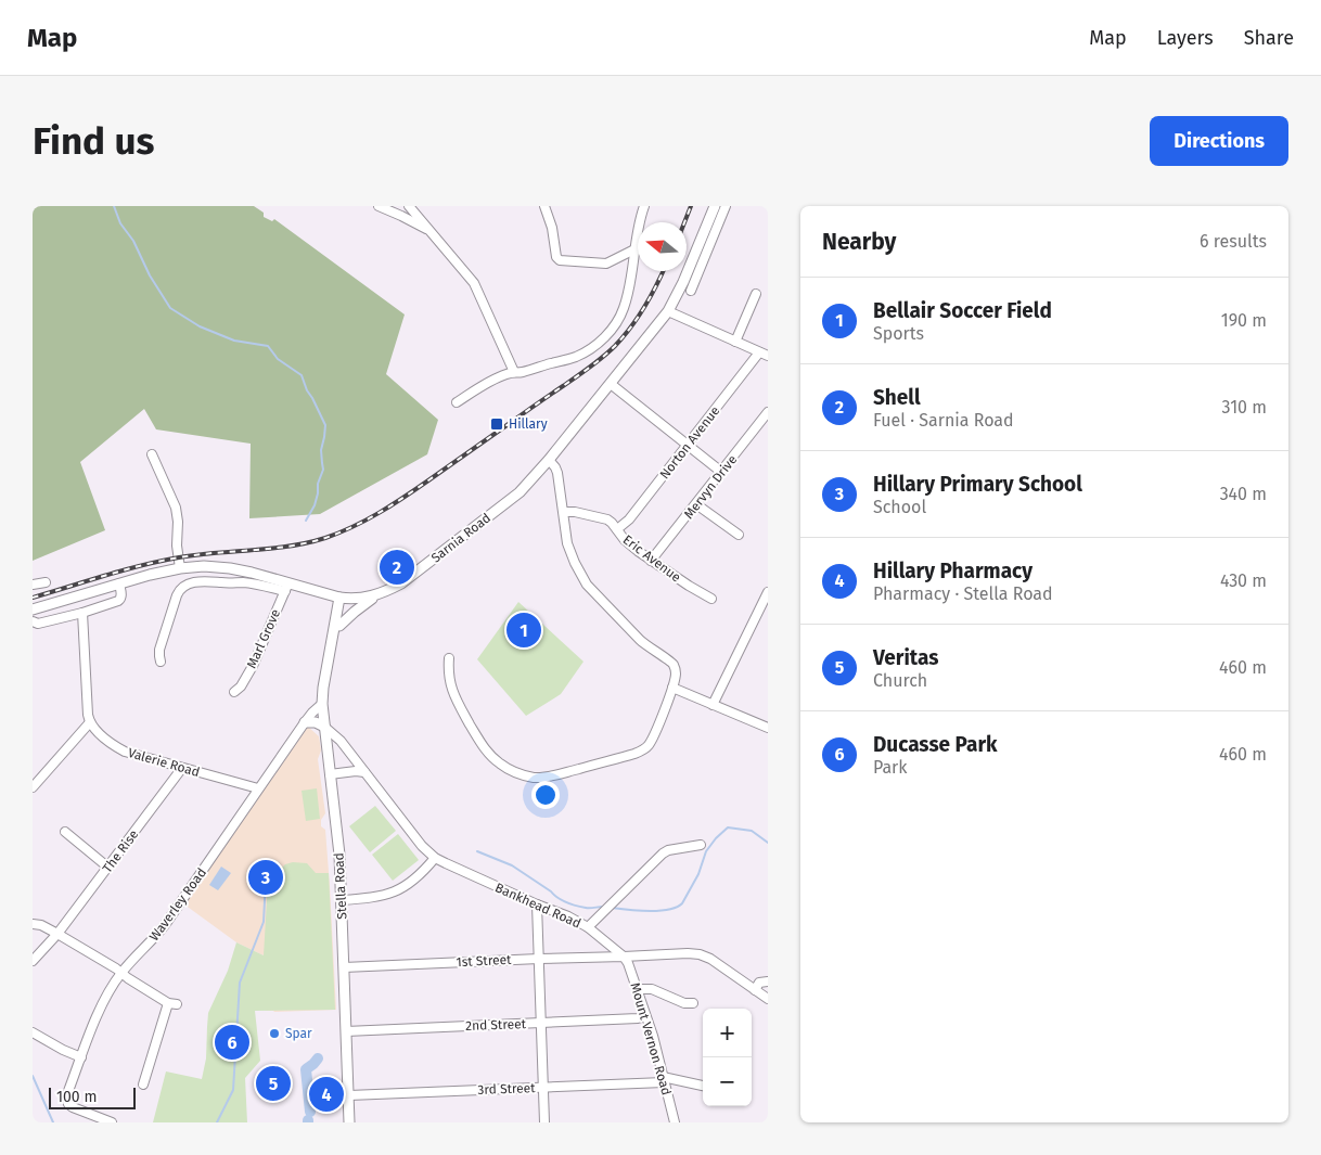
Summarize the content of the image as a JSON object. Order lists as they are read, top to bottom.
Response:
{
  "streets": {
    "main road": ["Sarnia Road", "Stella Road"],
    "street": [
      "Norton Avenue",
      "Mervyn Drive",
      "Eric Avenue",
      "Marl Grove",
      "Valerie Road",
      "The Rise",
      "Waverley Road",
      "Bankhead Road",
      "1st Street",
      "2nd Street",
      "Mount Vernon Road",
      "3rd Street"
    ]
  },
  "crossings": [
    ["Norton Avenue", "Eric Avenue"],
    ["Mervyn Drive", "Eric Avenue"],
    ["Sarnia Road", "Marl Grove"],
    ["Sarnia Road", "Stella Road"],
    ["Valerie Road", "The Rise"],
    ["Valerie Road", "Waverley Road"],
    ["Stella Road", "Waverley Road"],
    ["Stella Road", "Bankhead Road"],
    ["Stella Road", "1st Street"],
    ["Stella Road", "2nd Street"],
    ["Stella Road", "3rd Street"],
    ["Bankhead Road", "1st Street"],
    ["Bankhead Road", "Mount Vernon Road"],
    ["1st Street", "Mount Vernon Road"],
    ["2nd Street", "Mount Vernon Road"],
    ["Mount Vernon Road", "3rd Street"]
  ],
  "places": {
    "transit": ["Hillary"],
    "other": ["Spar"]
  },
  "scale_bar": "100 m",
  "north": "left",
  "page": {
    "header": "Map",
    "nav": ["Map", "Layers", "Share"],
    "buttons": "Directions",
    "title": "Find us",
    "heading": ["Nearby", "6 results"],
    "list": [
      {
        "mark": "1",
        "name": "Bellair Soccer Field",
        "note": "Sports",
        "value": "190 m"
      },
      {
        "mark": "2",
        "name": "Shell",
        "note": "Fuel · Sarnia Road",
        "value": "310 m"
      },
      {
        "mark": "3",
        "name": "Hillary Primary School",
        "note": "School",
        "value": "340 m"
      },
      {
        "mark": "4",
        "name": "Hillary Pharmacy",
        "note": "Pharmacy · Stella Road",
        "value": "430 m"
      },
      {
        "mark": "5",
        "name": "Veritas",
        "note": "Church",
        "value": "460 m"
      },
      {
        "mark": "6",
        "name": "Ducasse Park",
        "note": "Park",
        "value": "460 m"
      }
    ],
    "pins": [
      "2",
      "1",
      "3",
      "6",
      "5",
      "4"
    ],
    "map_buttons": ["+", "−"],
    "scale": "100 m"
  }
}
